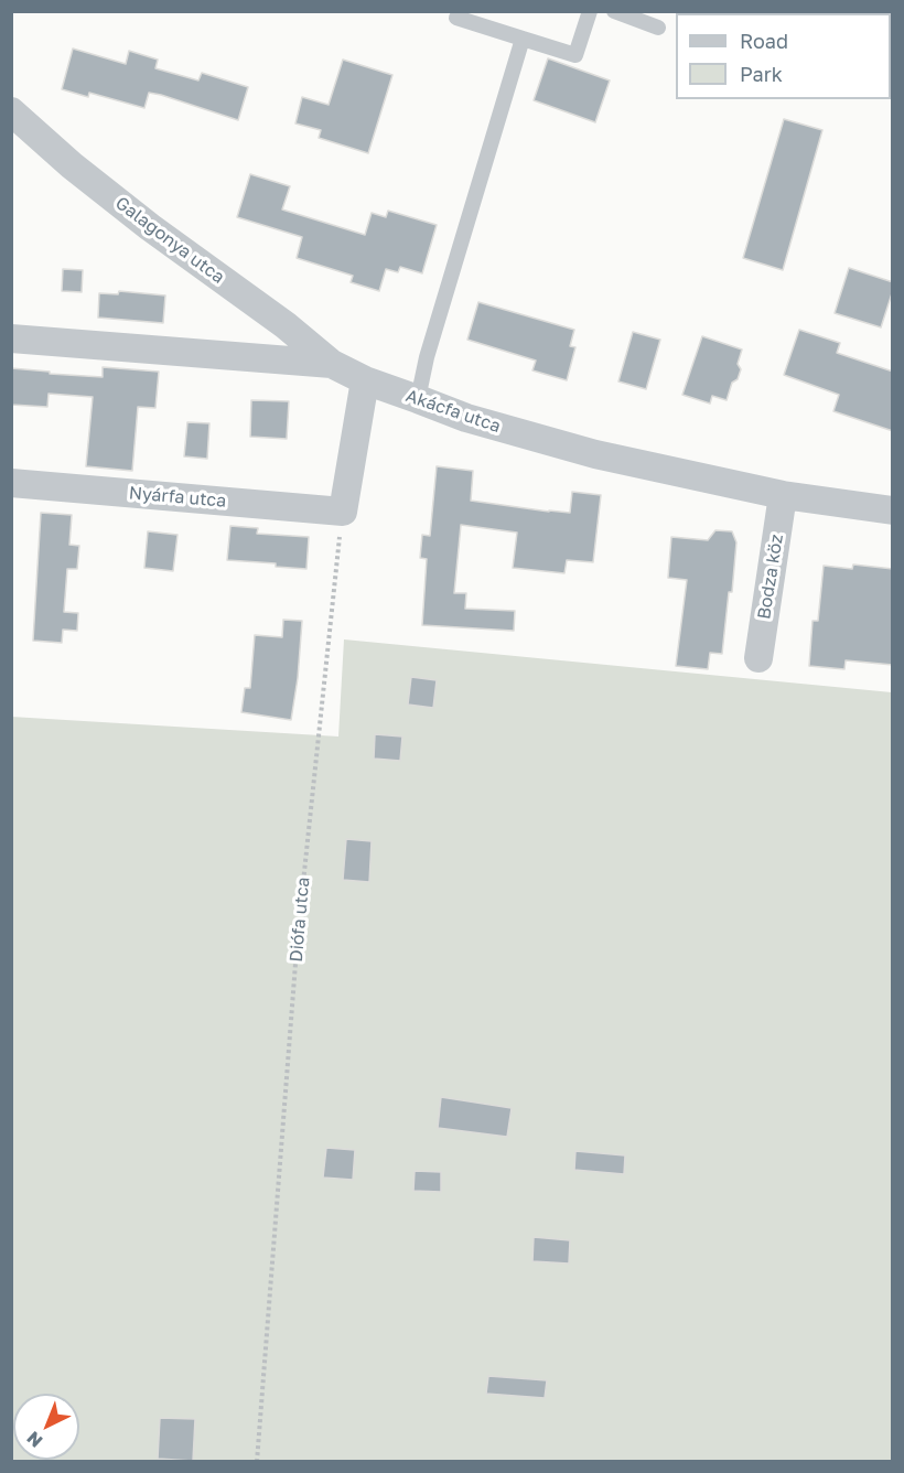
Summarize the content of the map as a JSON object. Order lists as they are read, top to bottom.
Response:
{
  "streets": {
    "street": [
      "Galagonya utca",
      "Akácfa utca",
      "Nyárfa utca",
      "Bodza köz"
    ],
    "path": ["Diófa utca"]
  },
  "crossings": [
    ["Galagonya utca", "Akácfa utca"],
    ["Akácfa utca", "Bodza köz"],
    ["Nyárfa utca", "Diófa utca"]
  ],
  "legend": ["Road", "Park"],
  "north": "bottom left"
}
